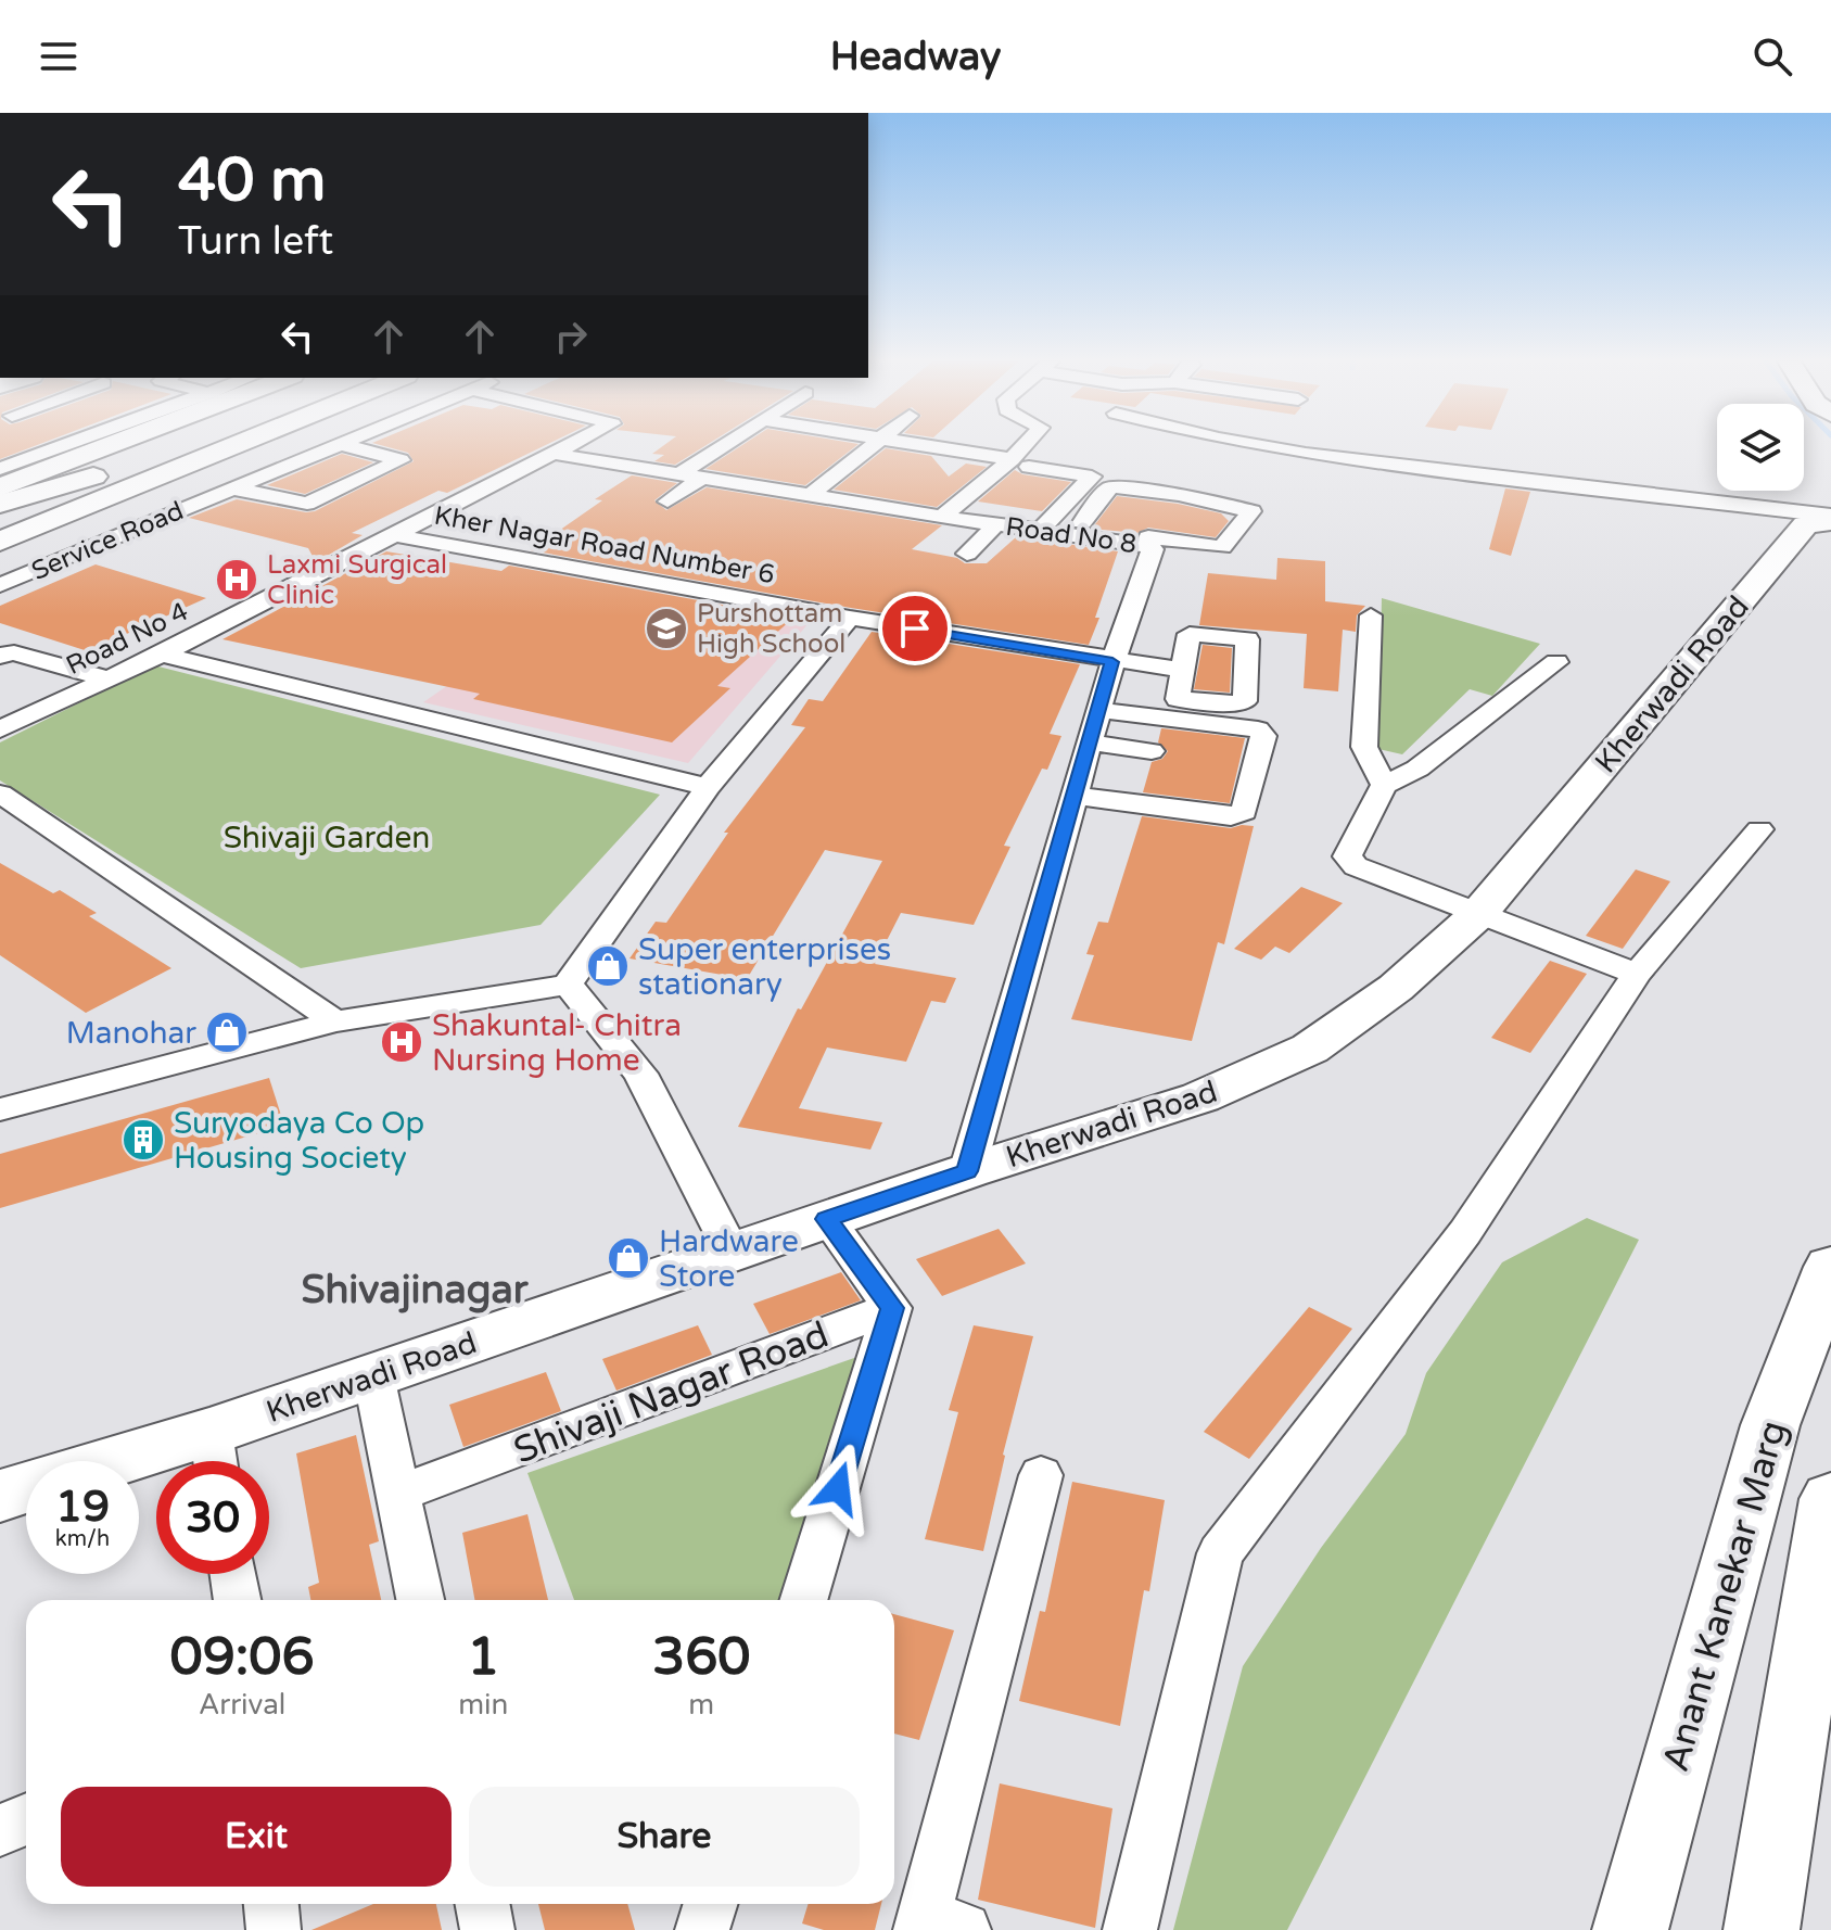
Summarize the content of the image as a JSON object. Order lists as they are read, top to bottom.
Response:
{
  "streets": {
    "street": [
      "Road No 8",
      "Service Road",
      "Kher Nagar Road Number 6",
      "Road No 4",
      "Kherwadi Road",
      "Shivaji Nagar Road",
      "Anant Kanekar Marg"
    ]
  },
  "crossings": [
    ["Road No 8", "Kher Nagar Road Number 6"],
    ["Road No 8", "Road No 4"],
    ["Road No 8", "Kherwadi Road"],
    ["Kher Nagar Road Number 6", "Road No 4"]
  ],
  "districts": ["Shivajinagar"],
  "parks": ["Shivaji Garden"],
  "places": {
    "hospital": ["Laxmi Surgical Clinic", "Shakuntal- Chitra Nursing Home"],
    "school or university": ["Purshottam High School"],
    "shop": ["Super enterprises stationary", "Manohar", "Hardware Store"],
    "building": ["Suryodaya Co Op Housing Society"]
  },
  "page": {
    "header": "Headway",
    "turn": ["40 m", "Turn left"],
    "speed": "19 km/h",
    "limit": "30",
    "eta": [
      "09:06",
      "Arrival",
      "1",
      "min",
      "360",
      "m"
    ],
    "buttons": ["Exit", "Share"]
  }
}
